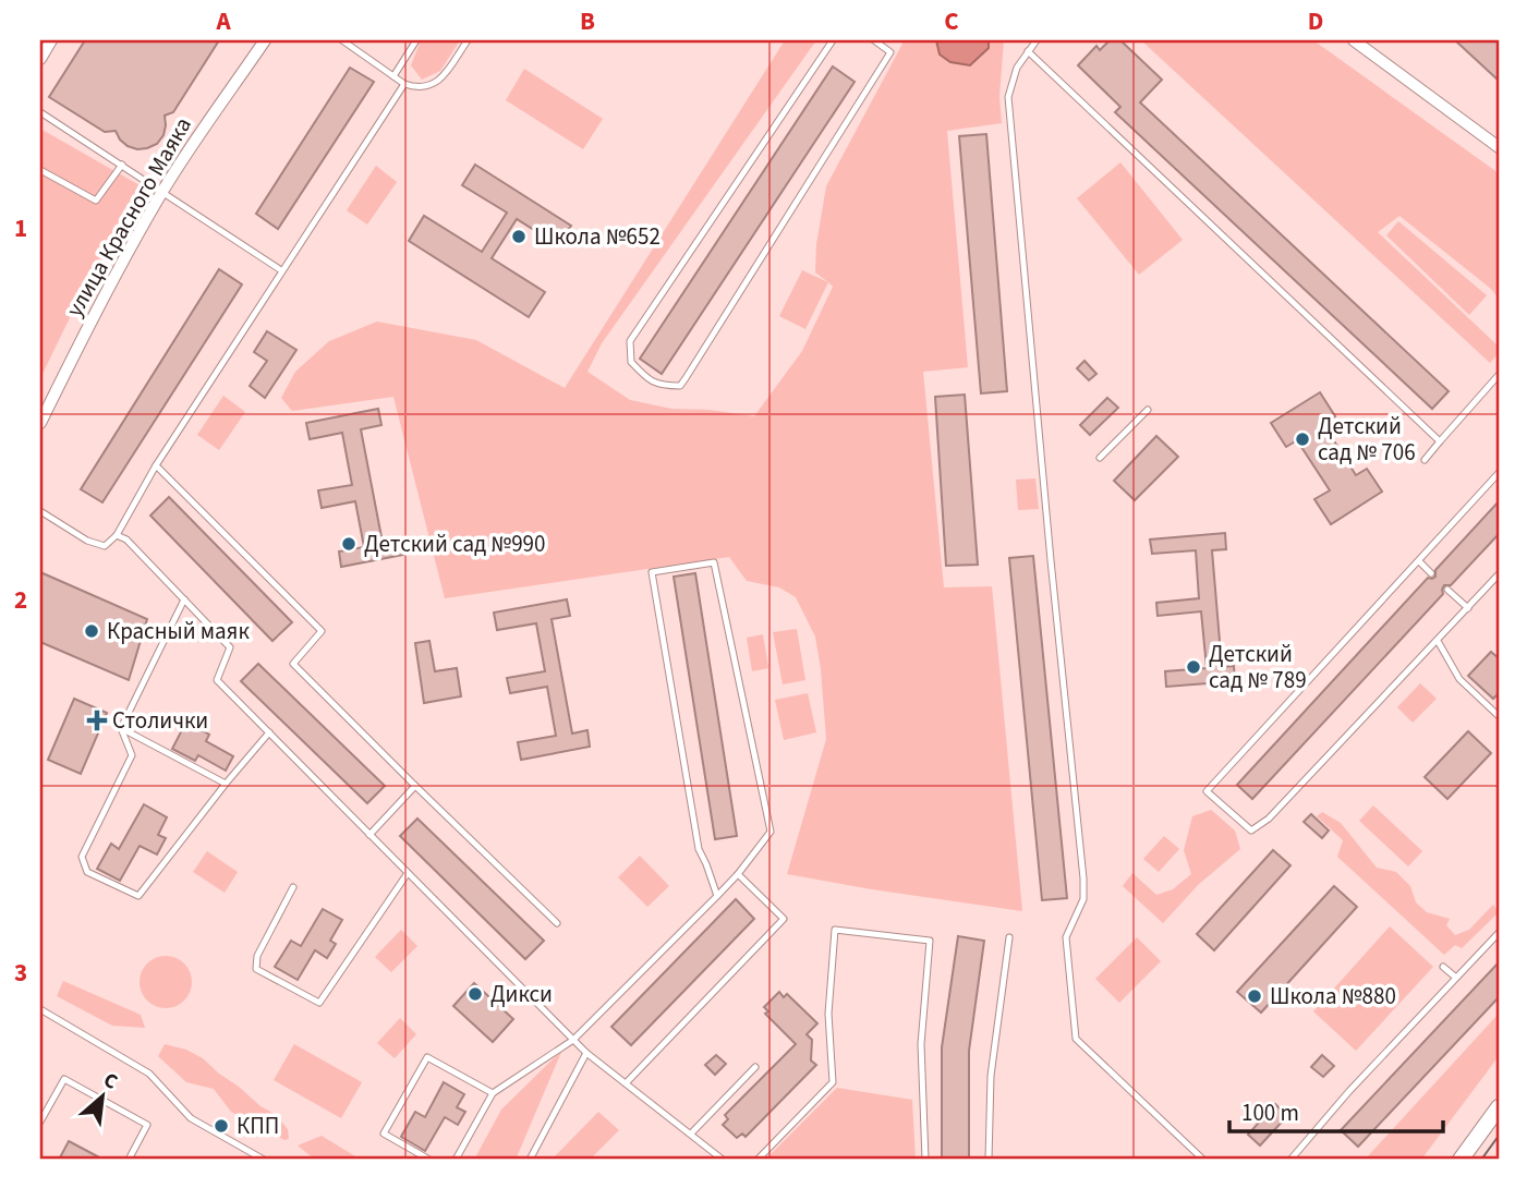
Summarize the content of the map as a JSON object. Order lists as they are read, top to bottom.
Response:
{
  "streets": {
    "street": ["улица Красного Маяка"]
  },
  "places": {
    "other": [
      "Школа №652",
      "Детский сад № 706",
      "Детский сад №990",
      "Красный маяк",
      "Детский сад № 789",
      "Дикси",
      "Школа №880",
      "КПП"
    ],
    "health": ["Столички"]
  },
  "scale_bar": "100 m",
  "north": "top right",
  "grid": {
    "columns": [
      "A",
      "B",
      "C",
      "D"
    ],
    "rows": ["1", "2", "3"]
  }
}
